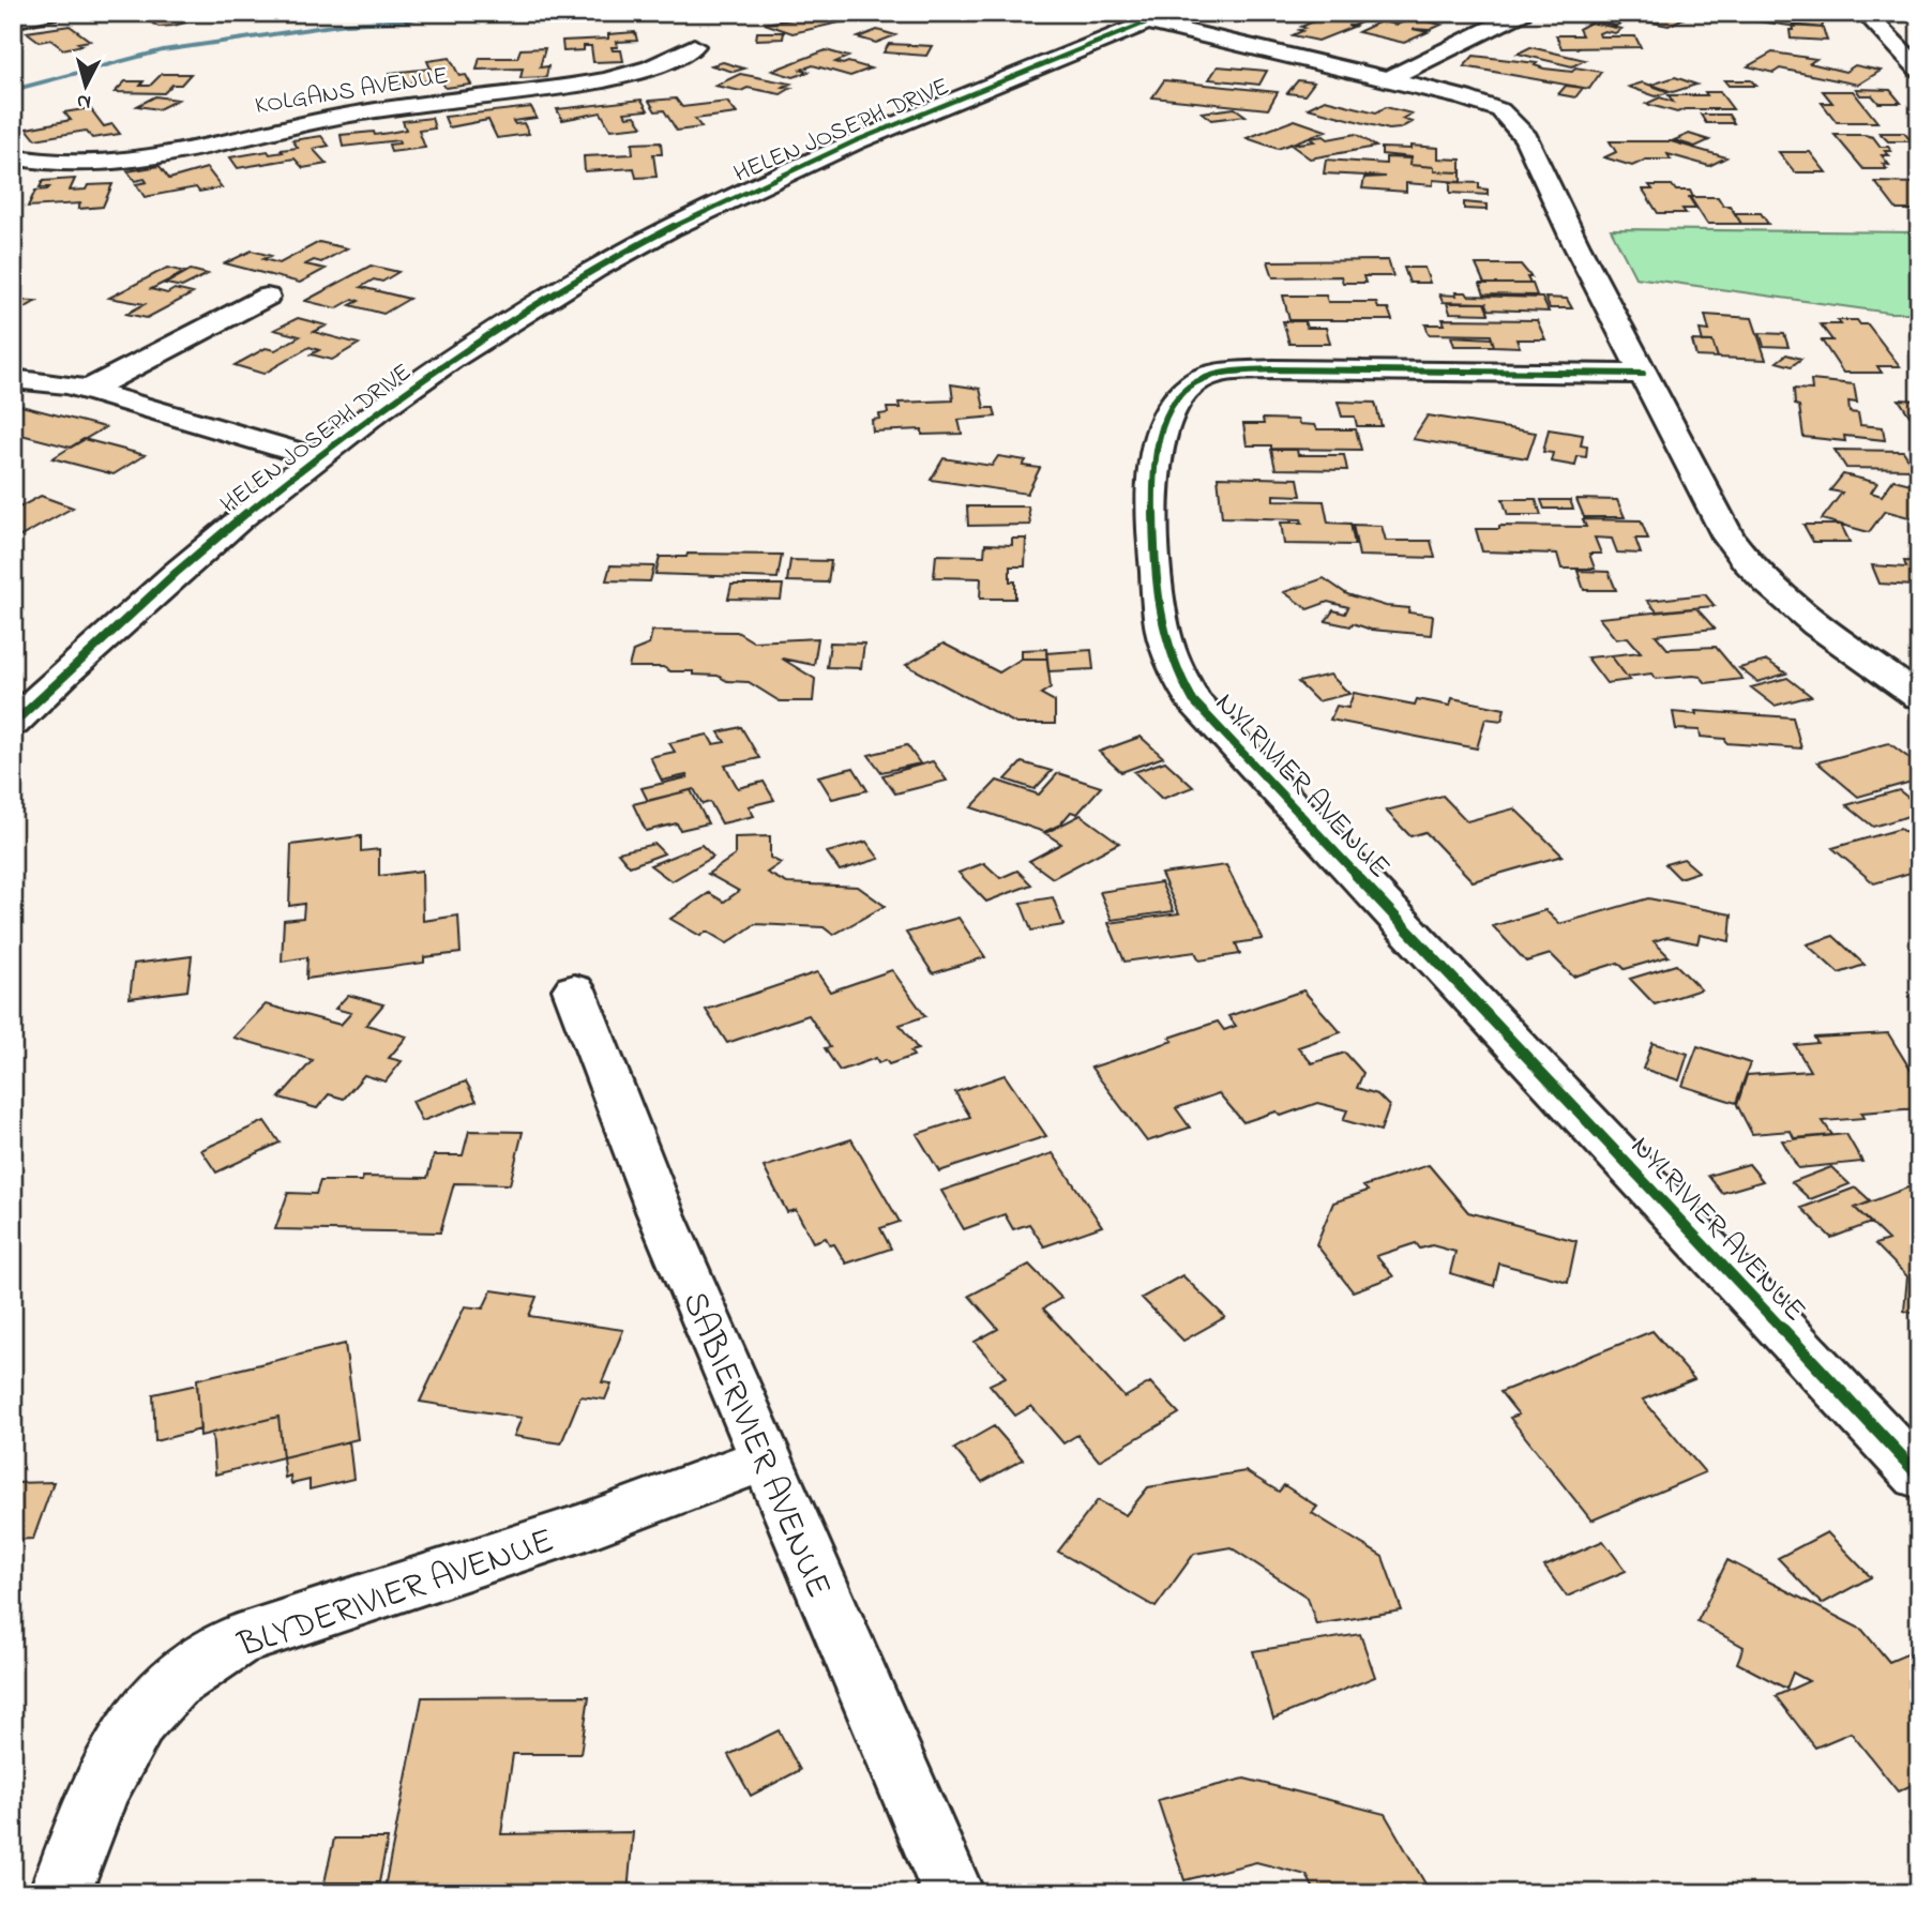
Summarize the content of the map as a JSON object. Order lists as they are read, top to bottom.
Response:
{
  "streets": {
    "street": [
      "KOLGANS AVENUE",
      "HELEN JOSEPH DRIVE",
      "NYLRIVIER AVENUE",
      "SABIERIVIER AVENUE",
      "BLYDERIVIER AVENUE"
    ]
  },
  "crossings": [
    ["SABIERIVIER AVENUE", "BLYDERIVIER AVENUE"]
  ],
  "north": "bottom"
}
